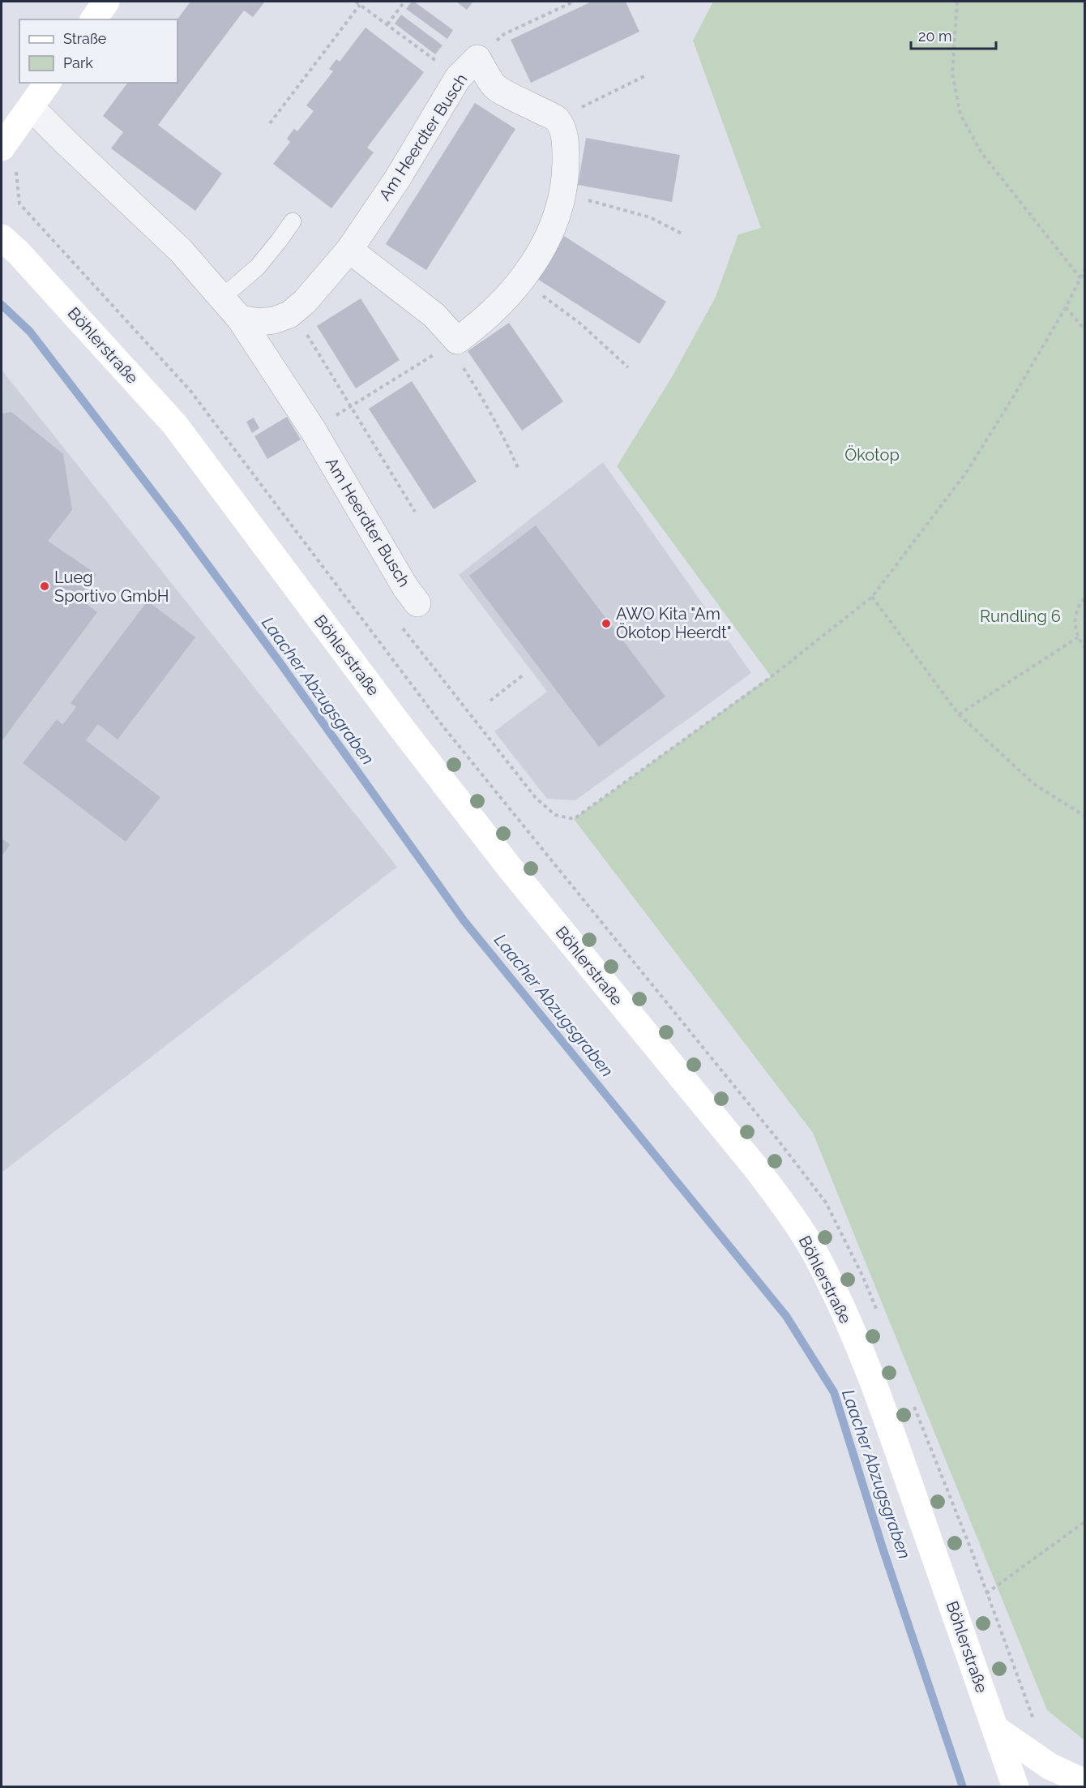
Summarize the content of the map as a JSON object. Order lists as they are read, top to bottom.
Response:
{
  "streets": {
    "street": ["Am Heerdter Busch", "Böhlerstraße"]
  },
  "water": ["Laacher Abzugsgraben"],
  "parks": ["Ökotop", "Rundling 6"],
  "places": ["Lueg Sportivo GmbH", "AWO Kita \"Am Ökotop Heerdt\""],
  "legend": ["Straße", "Park"],
  "scale_bar": "20 m"
}
